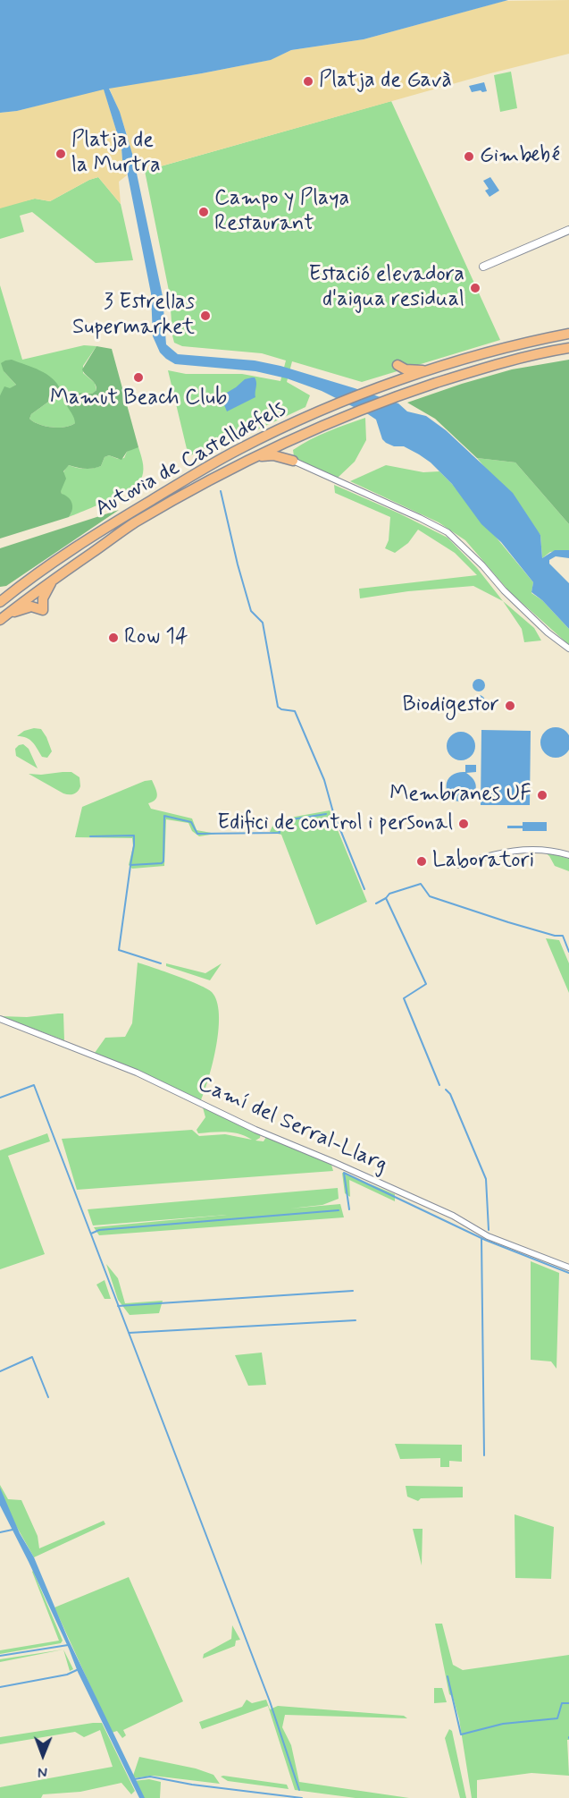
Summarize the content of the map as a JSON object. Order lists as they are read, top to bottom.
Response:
{
  "streets": {
    "highway": ["Autovia de Castelldefels"],
    "street": ["Camí del Serral-Llarg"]
  },
  "places": [
    "Platja de Gavà",
    "Platja de la Murtra",
    "Gimbebé",
    "Campo y Playa Restaurant",
    "Estació elevadora d'aigua residual",
    "3 Estrellas Supermarket",
    "Mamut Beach Club",
    "Row 14",
    "Biodigestor",
    "Membranes UF",
    "Edifici de control i personal",
    "Laboratori"
  ],
  "north": "bottom"
}
